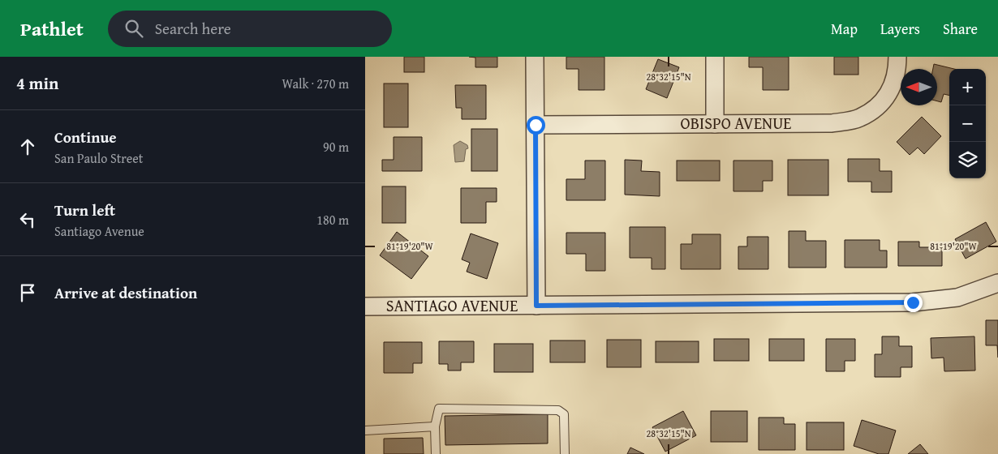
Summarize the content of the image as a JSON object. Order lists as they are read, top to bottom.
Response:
{
  "streets": {
    "street": ["OBISPO AVENUE", "SANTIAGO AVENUE"]
  },
  "north": "left",
  "page": {
    "header": "Pathlet",
    "search": "Search here",
    "nav": ["Map", "Layers", "Share"],
    "heading": ["4 min", "Walk · 270 m"],
    "map_buttons": ["+", "−"],
    "list": [
      ["Continue", "San Paulo Street", "90 m"],
      ["Turn left", "Santiago Avenue", "180 m"],
      "Arrive at destination"
    ]
  },
  "coordinates": ["28°32'15\"N", "81°19'20\"W"]
}
